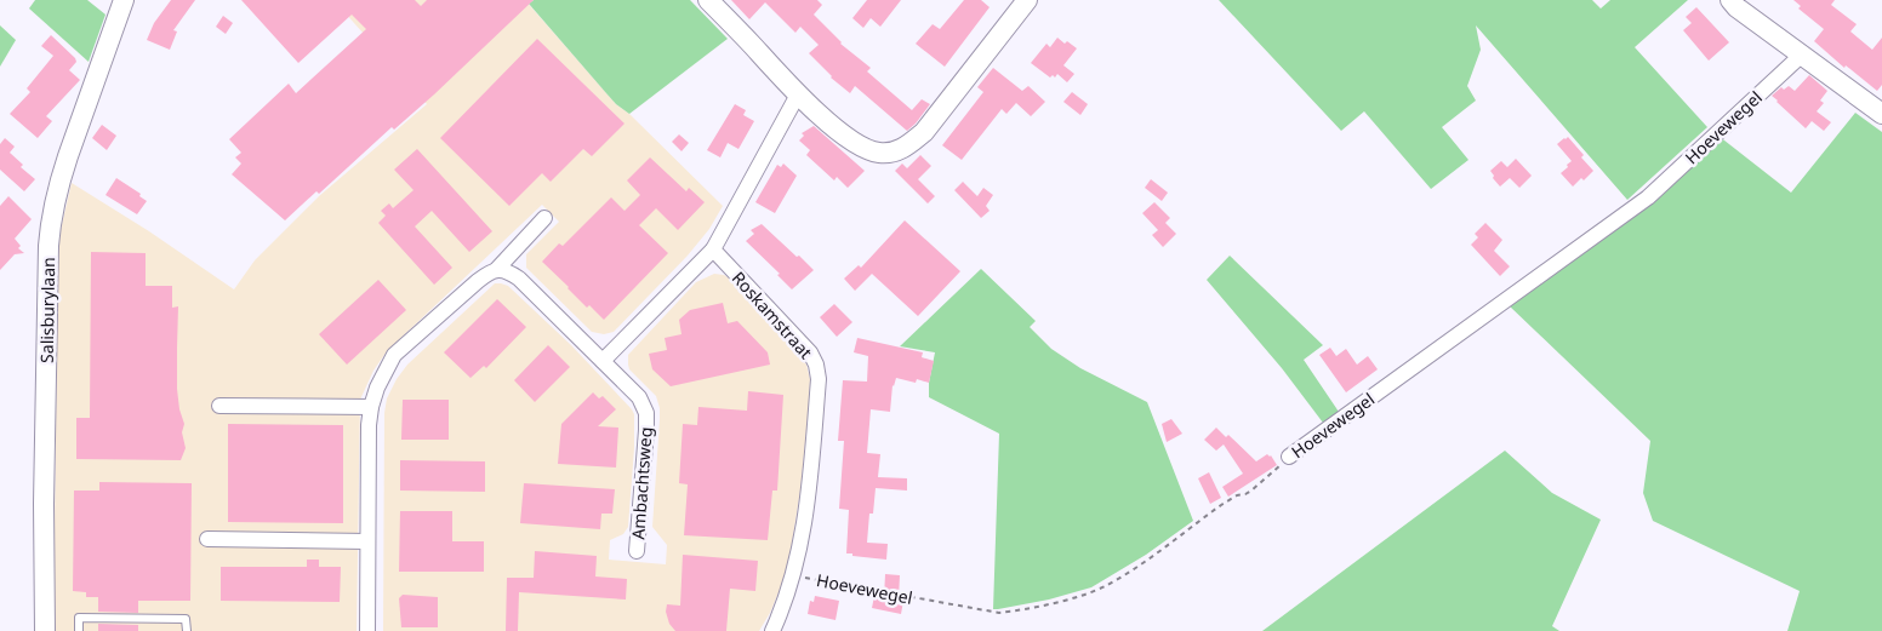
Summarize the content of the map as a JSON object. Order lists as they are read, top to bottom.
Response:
{
  "streets": {
    "street": [
      "Hoevewegel",
      "Salisburylaan",
      "Roskamstraat",
      "Ambachtsweg"
    ]
  },
  "crossings": [
    ["Hoevewegel", "Roskamstraat"]
  ]
}
